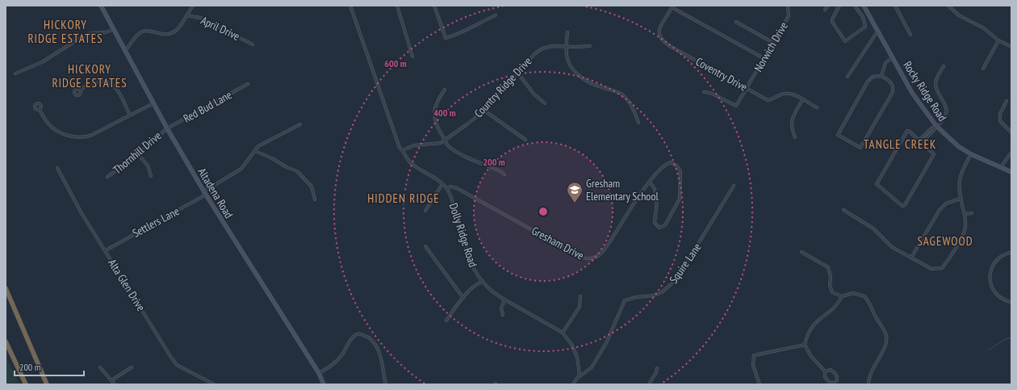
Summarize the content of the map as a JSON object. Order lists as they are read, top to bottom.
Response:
{
  "streets": {
    "street": [
      "April Drive",
      "Norwich Drive",
      "Coventry Drive",
      "Country Ridge Drive",
      "Rocky Ridge Road",
      "Red Bud Lane",
      "Thornhill Drive",
      "Altadena Road",
      "Settlers Lane",
      "Dolly Ridge Road",
      "Gresham Drive",
      "Squire Lane",
      "Alta Glen Drive"
    ]
  },
  "crossings": [
    ["Norwich Drive", "Coventry Drive"],
    ["Country Ridge Drive", "Dolly Ridge Road"],
    ["Red Bud Lane", "Thornhill Drive"],
    ["Red Bud Lane", "Altadena Road"],
    ["Thornhill Drive", "Altadena Road"],
    ["Altadena Road", "Settlers Lane"],
    ["Settlers Lane", "Alta Glen Drive"],
    ["Dolly Ridge Road", "Gresham Drive"],
    ["Dolly Ridge Road", "Squire Lane"]
  ],
  "districts": [
    "HICKORY RIDGE ESTATES",
    "HICKORY RIDGE ESTATES",
    "TANGLE CREEK",
    "HIDDEN RIDGE",
    "SAGEWOOD"
  ],
  "places": {
    "school or university": ["Gresham Elementary School"]
  },
  "scale_bar": "200 m",
  "rings": ["600 m", "400 m", "200 m"]
}
